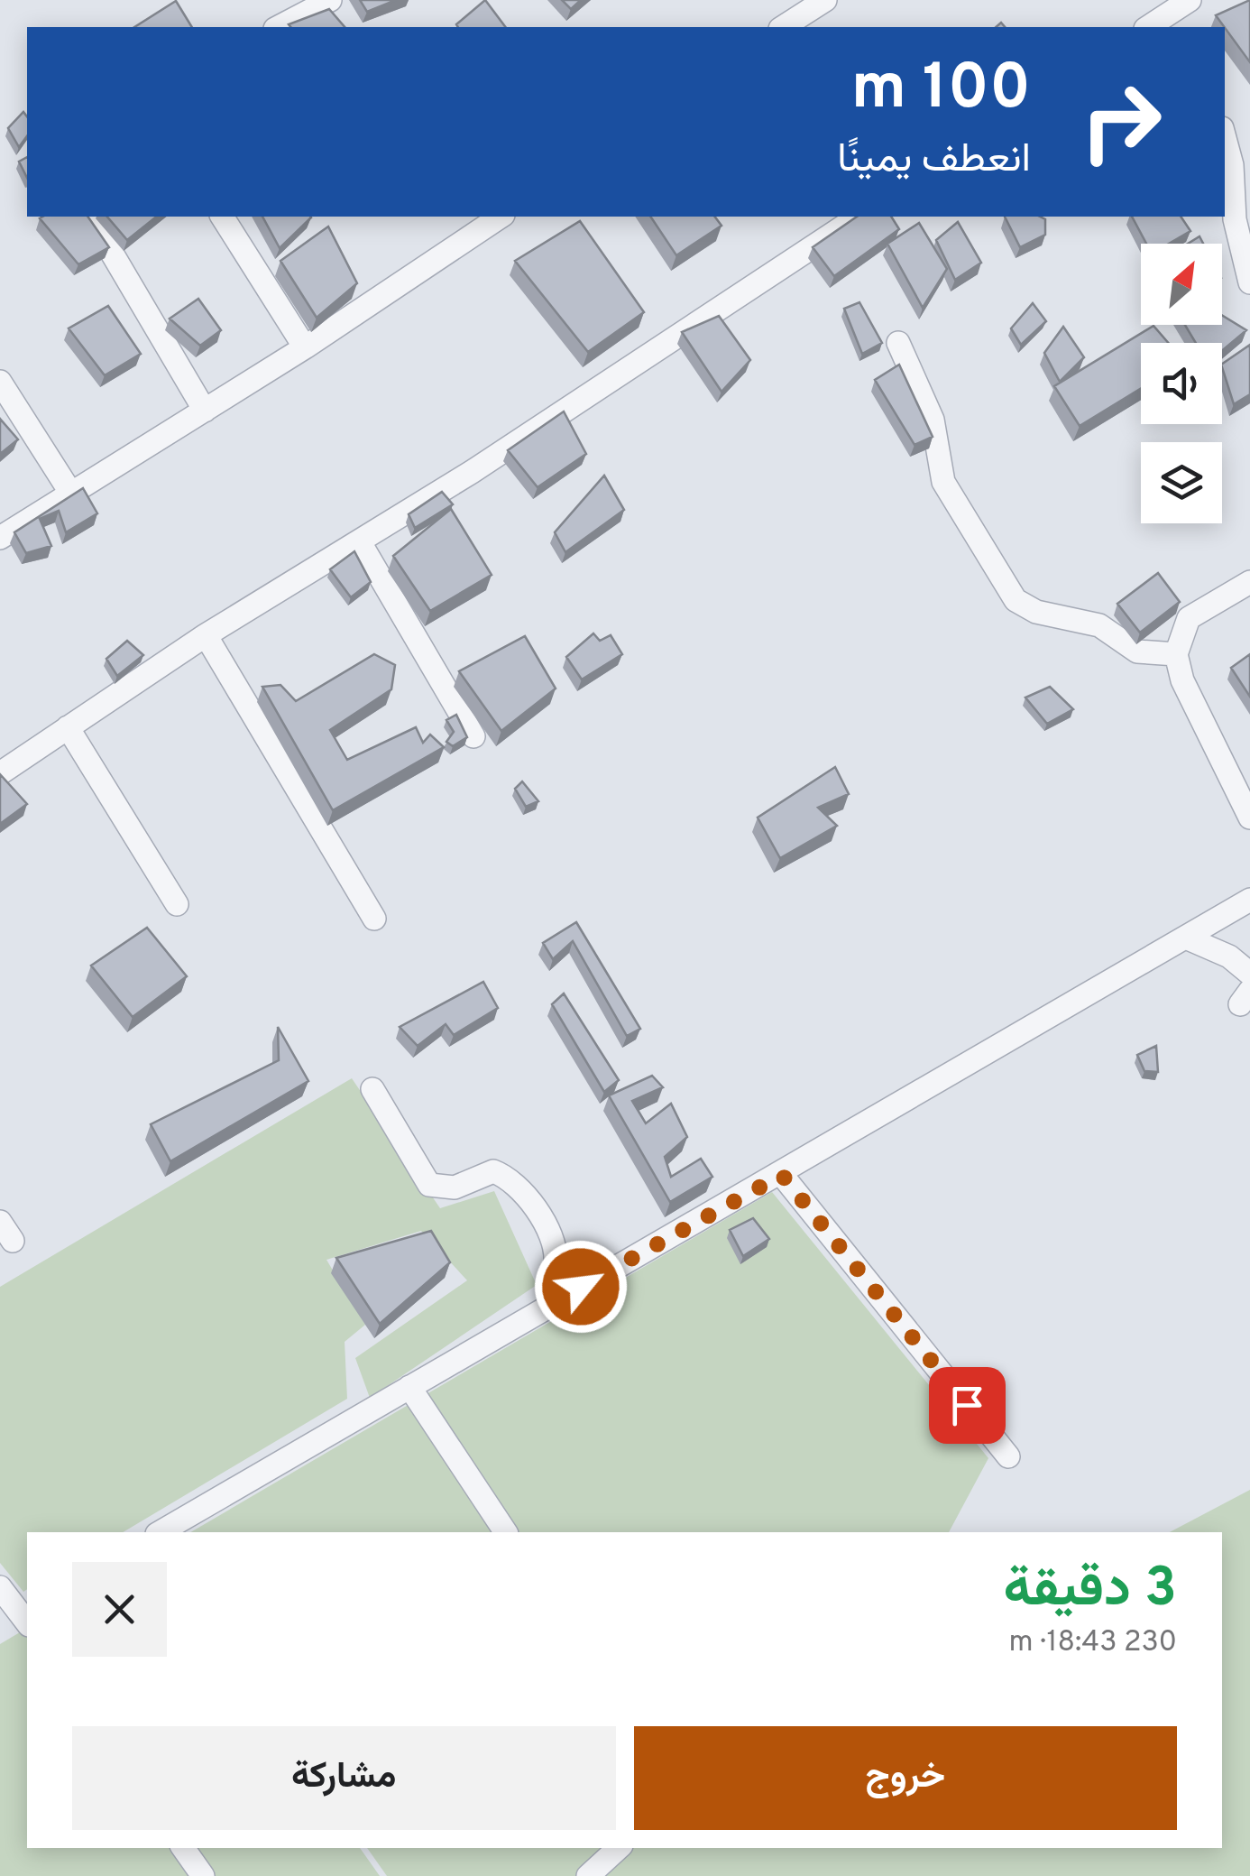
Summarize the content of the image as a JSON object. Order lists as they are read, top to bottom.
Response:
{
  "north": "top right",
  "page": {
    "turn": ["100 m", "انعطف يمينًا"],
    "heading": ["3 دقيقة", "230 m · 18:43"],
    "buttons": ["خروج", "مشاركة"]
  }
}
